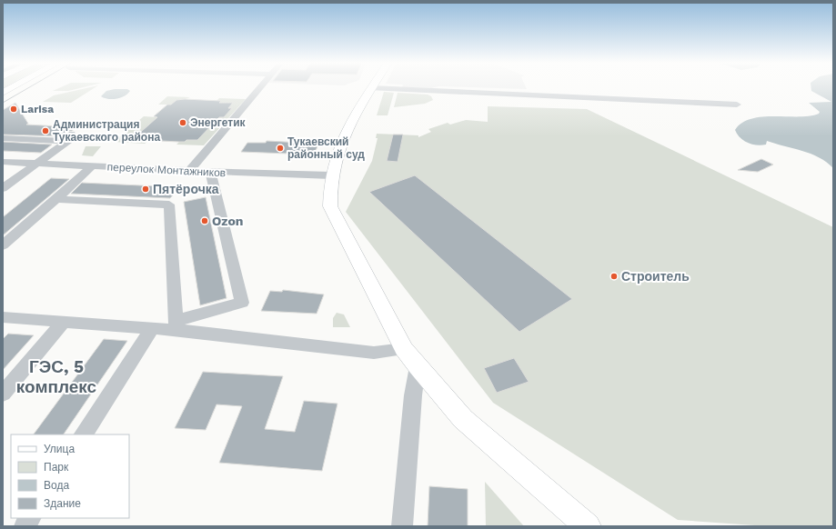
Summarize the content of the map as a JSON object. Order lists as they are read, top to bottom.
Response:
{
  "streets": {
    "street": ["переулок Монтажников"]
  },
  "districts": ["ГЭС, 5 комплекс"],
  "places": [
    "Larisa",
    "Энергетик",
    "Администрация Тукаевского района",
    "Тукаевский районный суд",
    "Пятёрочка",
    "Ozon",
    "Строитель"
  ],
  "legend": [
    "Улица",
    "Парк",
    "Вода",
    "Здание"
  ]
}
